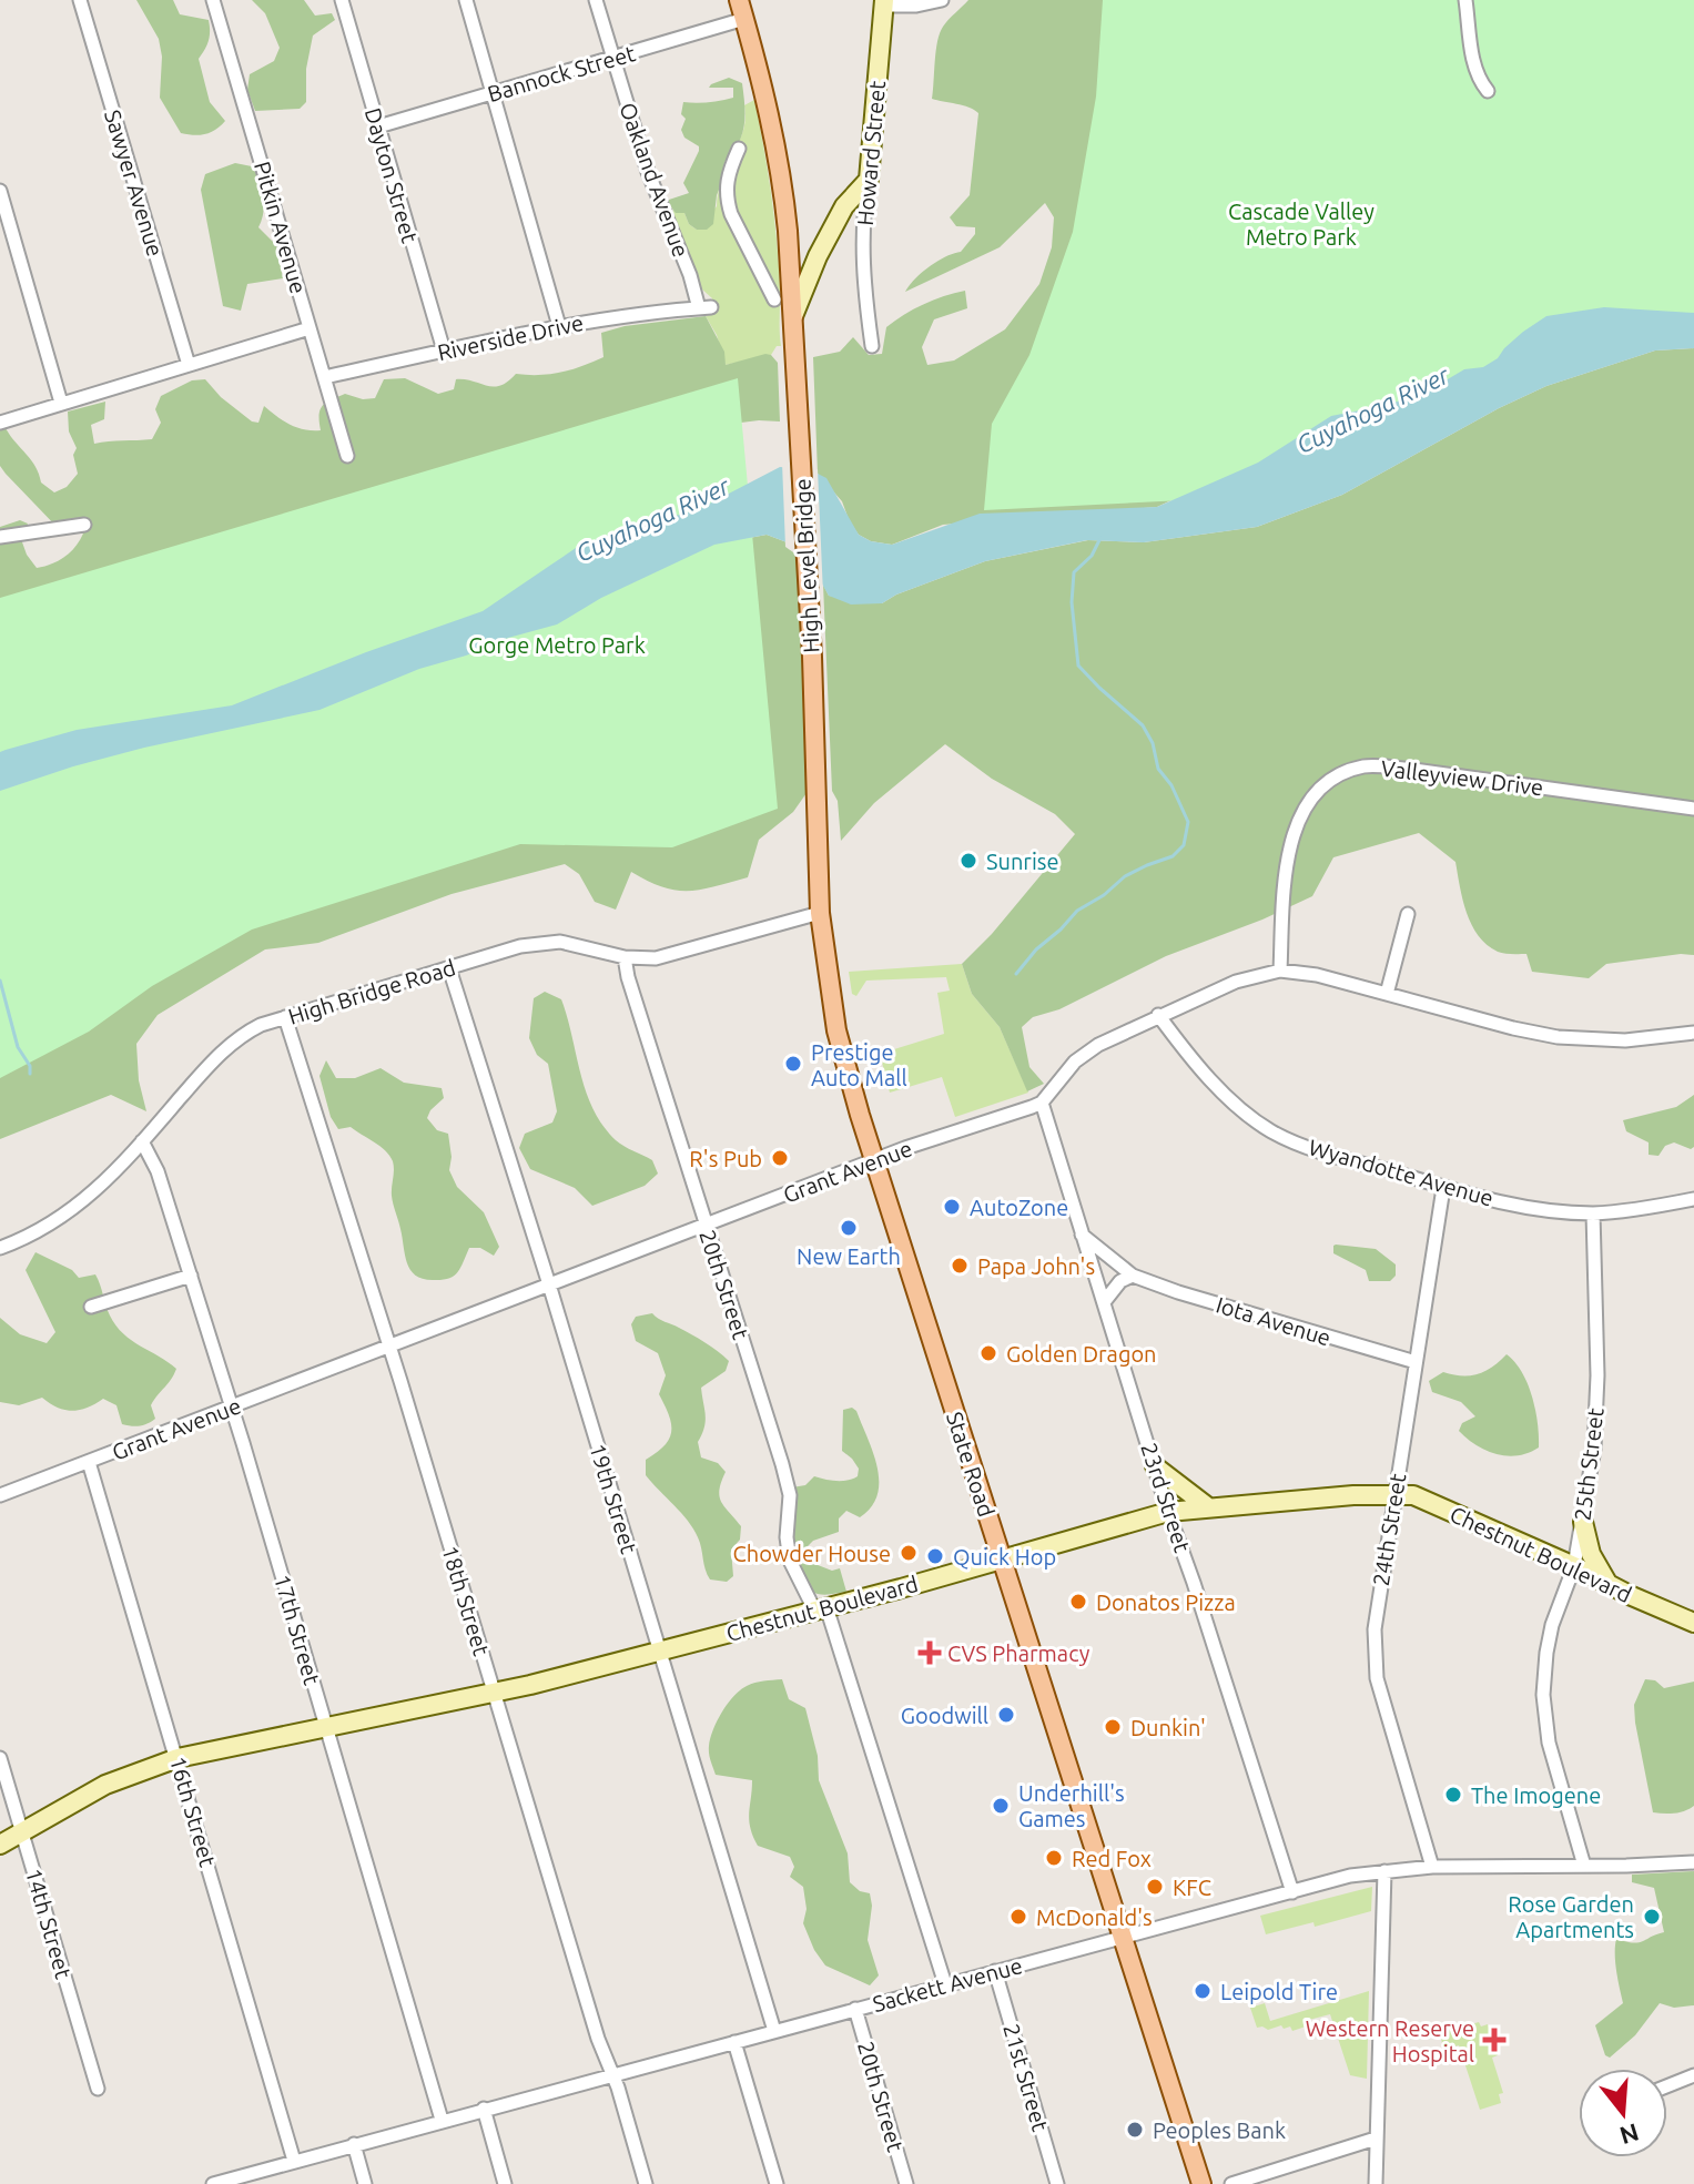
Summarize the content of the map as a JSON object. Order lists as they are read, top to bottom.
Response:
{
  "streets": {
    "main road": ["High Level Bridge", "State Road"],
    "street": [
      "Bannock Street",
      "Howard Street",
      "Dayton Street",
      "Oakland Avenue",
      "Sawyer Avenue",
      "Pitkin Avenue",
      "Riverside Drive",
      "Valleyview Drive",
      "High Bridge Road",
      "Grant Avenue",
      "Wyandotte Avenue",
      "20th Street",
      "Iota Avenue",
      "25th Street",
      "23rd Street",
      "19th Street",
      "24th Street",
      "Chestnut Boulevard",
      "18th Street",
      "17th Street",
      "16th Street",
      "14th Street",
      "Sackett Avenue",
      "21st Street"
    ]
  },
  "crossings": [
    ["Bannock Street", "Dayton Street"],
    ["Bannock Street", "Oakland Avenue"],
    ["Bannock Street", "High Level Bridge"],
    ["Dayton Street", "Riverside Drive"],
    ["Oakland Avenue", "Riverside Drive"],
    ["Pitkin Avenue", "Riverside Drive"],
    ["High Level Bridge", "State Road"],
    ["High Bridge Road", "20th Street"],
    ["High Bridge Road", "State Road"],
    ["High Bridge Road", "19th Street"],
    ["High Bridge Road", "18th Street"],
    ["High Bridge Road", "17th Street"],
    ["Grant Avenue", "20th Street"],
    ["Grant Avenue", "State Road"],
    ["Grant Avenue", "23rd Street"],
    ["Grant Avenue", "19th Street"],
    ["Grant Avenue", "18th Street"],
    ["Grant Avenue", "17th Street"],
    ["Grant Avenue", "16th Street"],
    ["Wyandotte Avenue", "25th Street"],
    ["Wyandotte Avenue", "24th Street"],
    ["20th Street", "Chestnut Boulevard"],
    ["20th Street", "Sackett Avenue"],
    ["Iota Avenue", "23rd Street"],
    ["Iota Avenue", "24th Street"],
    ["State Road", "Chestnut Boulevard"],
    ["State Road", "Sackett Avenue"],
    ["25th Street", "Chestnut Boulevard"],
    ["25th Street", "Sackett Avenue"],
    ["23rd Street", "Chestnut Boulevard"],
    ["23rd Street", "Sackett Avenue"],
    ["19th Street", "Chestnut Boulevard"],
    ["19th Street", "Sackett Avenue"],
    ["24th Street", "Chestnut Boulevard"],
    ["24th Street", "Sackett Avenue"],
    ["Chestnut Boulevard", "18th Street"],
    ["Chestnut Boulevard", "17th Street"],
    ["Chestnut Boulevard", "16th Street"],
    ["Chestnut Boulevard", "14th Street"],
    ["18th Street", "Sackett Avenue"],
    ["17th Street", "Sackett Avenue"],
    ["16th Street", "Sackett Avenue"],
    ["Sackett Avenue", "21st Street"]
  ],
  "water": ["Cuyahoga River"],
  "parks": ["Cascade Valley Metro Park", "Gorge Metro Park"],
  "places": {
    "other": [
      "Sunrise",
      "Prestige Auto Mall",
      "R's Pub",
      "AutoZone",
      "New Earth",
      "Papa John's",
      "Golden Dragon",
      "Chowder House",
      "Quick Hop",
      "Donatos Pizza",
      "Goodwill",
      "Dunkin'",
      "The Imogene",
      "Underhill's Games",
      "Red Fox",
      "KFC",
      "McDonald's",
      "Rose Garden Apartments",
      "Leipold Tire",
      "Peoples Bank"
    ],
    "health": ["CVS Pharmacy", "Western Reserve Hospital"]
  },
  "north": "bottom"
}
